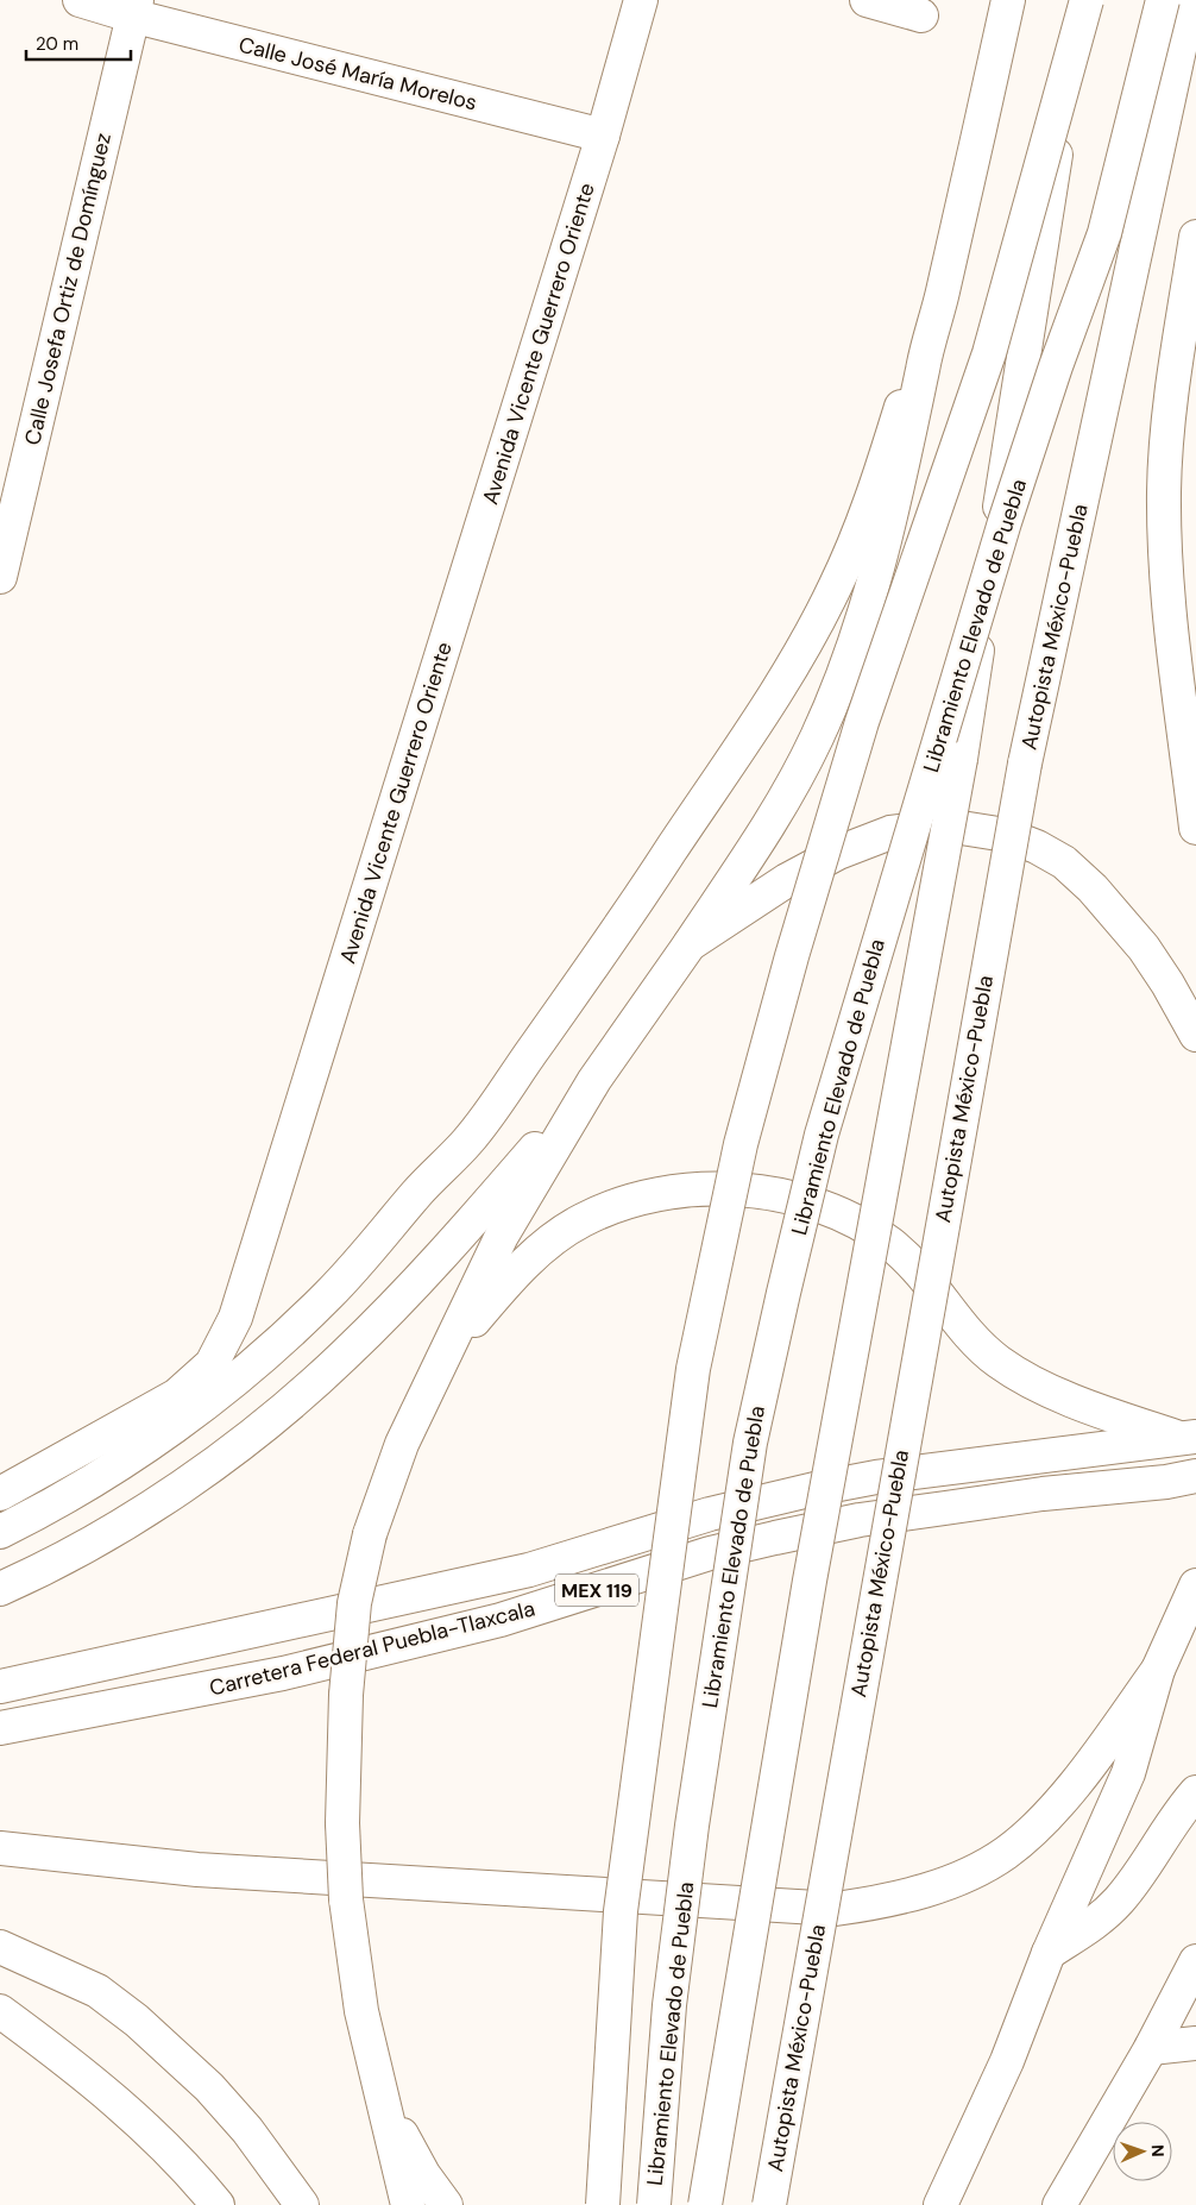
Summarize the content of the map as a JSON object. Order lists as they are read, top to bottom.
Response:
{
  "streets": {
    "main road": [
      "Calle José María Morelos",
      "Calle Josefa Ortiz de Domínguez",
      "Avenida Vicente Guerrero Oriente",
      "Libramiento Elevado de Puebla",
      "Autopista México-Puebla",
      "MEX 119",
      "Carretera Federal Puebla-Tlaxcala"
    ]
  },
  "crossings": [
    ["Calle José María Morelos", "Calle Josefa Ortiz de Domínguez"],
    ["Calle José María Morelos", "Avenida Vicente Guerrero Oriente"]
  ],
  "scale_bar": "20 m",
  "north": "right"
}
